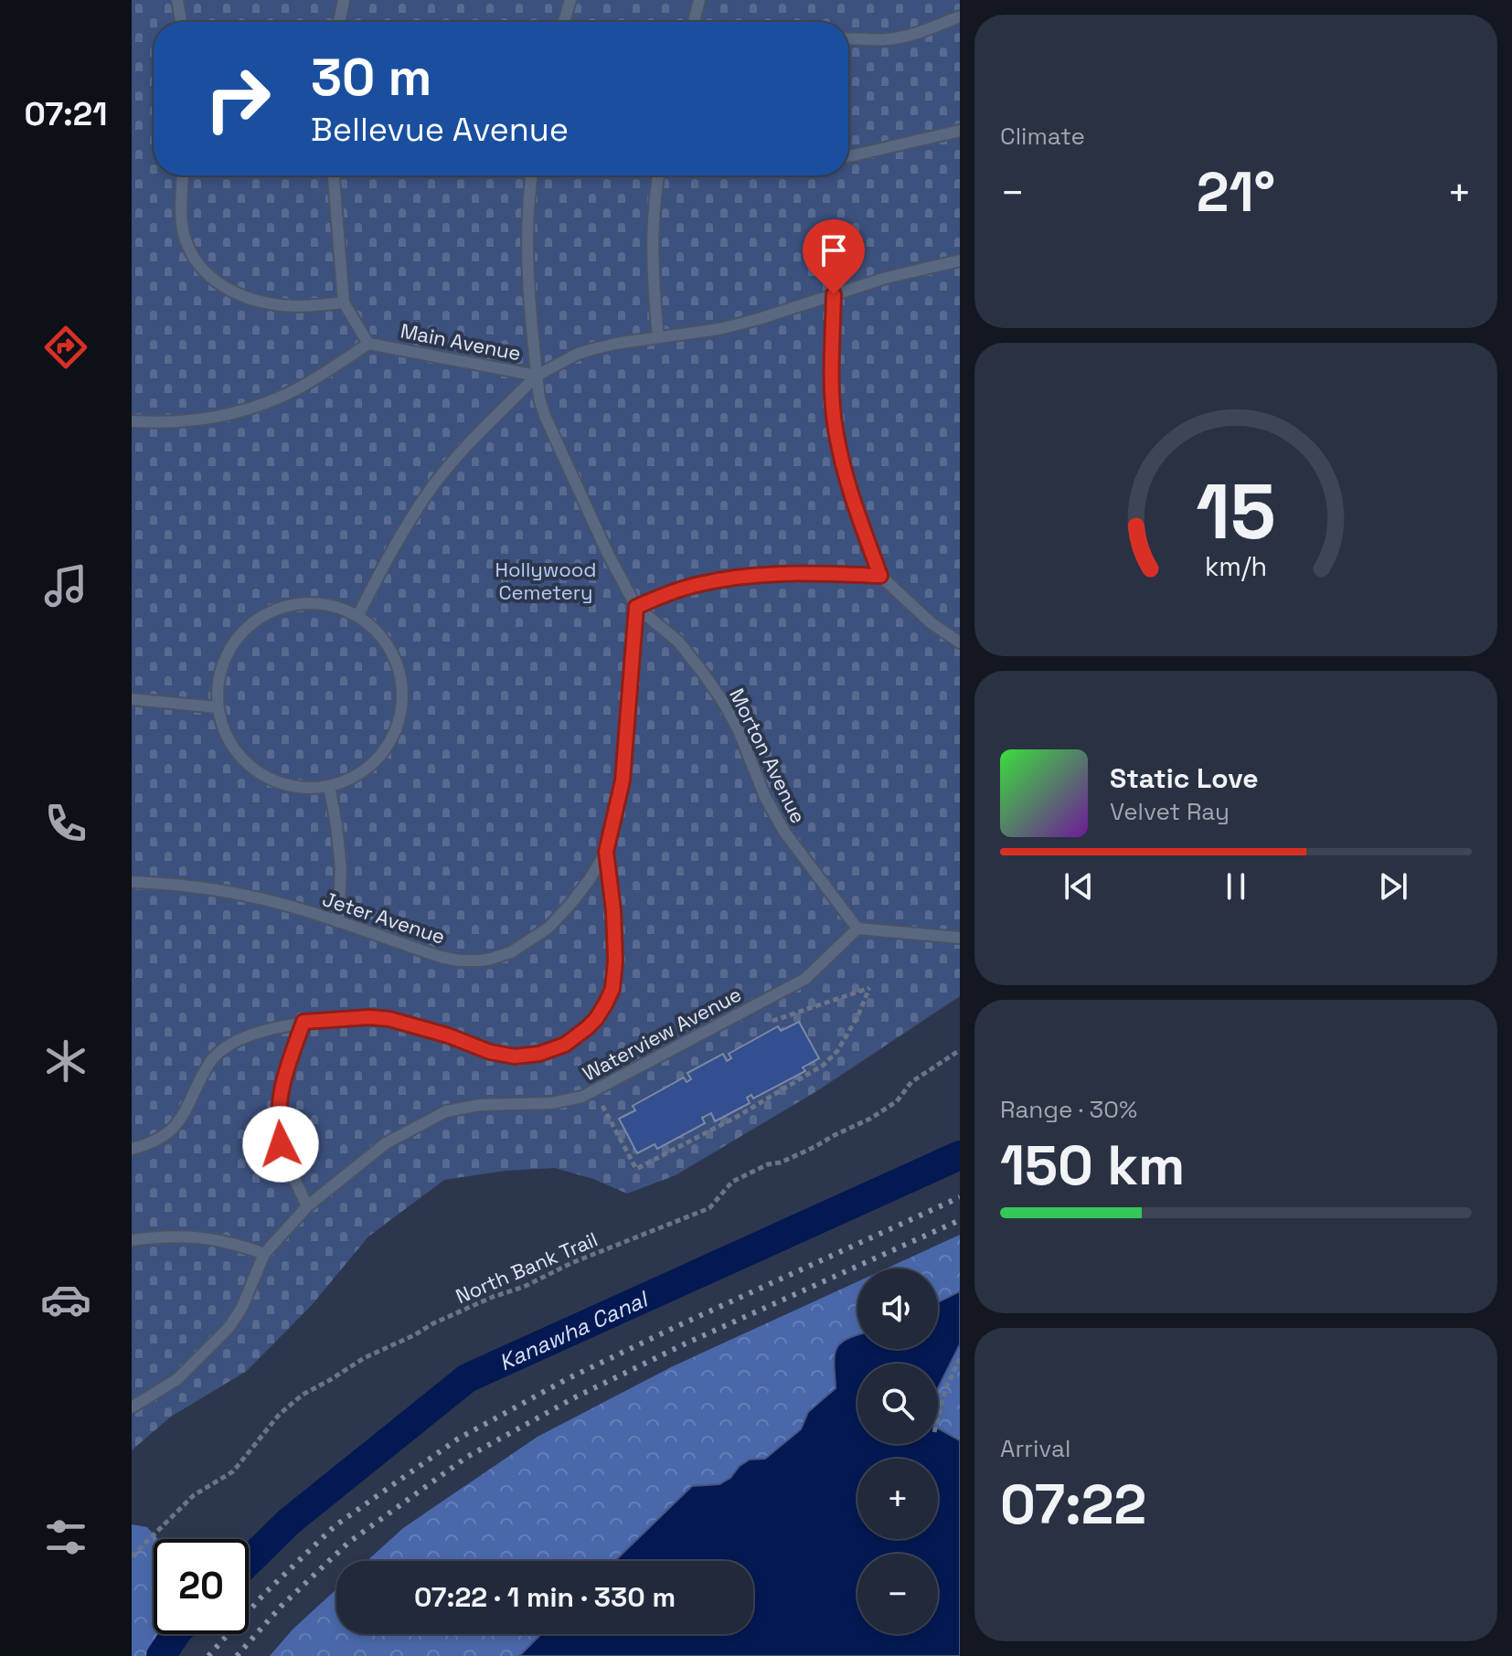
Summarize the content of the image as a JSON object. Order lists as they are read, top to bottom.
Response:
{
  "streets": {
    "lane": [
      "Main Avenue",
      "Morton Avenue",
      "Jeter Avenue",
      "Waterview Avenue"
    ],
    "path": ["North Bank Trail"]
  },
  "crossings": [
    ["Morton Avenue", "Jeter Avenue"],
    ["Morton Avenue", "Waterview Avenue"]
  ],
  "water": ["Kanawha Canal"],
  "parks": ["Hollywood Cemetery"],
  "page": {
    "tabs": "07:21",
    "tile": [
      "Climate",
      ["Range · 30%", "150 km"],
      ["Arrival", "07:22"]
    ],
    "turn": ["30 m", "Bellevue Avenue"],
    "heat": ["−", "21°", "+"],
    "song": ["Static Love", "Velvet Ray"],
    "map_buttons": ["+", "−"],
    "limit": "20",
    "trip": "07:22 · 1 min · 330 m",
    "gauge": ["15", "km/h"]
  }
}
